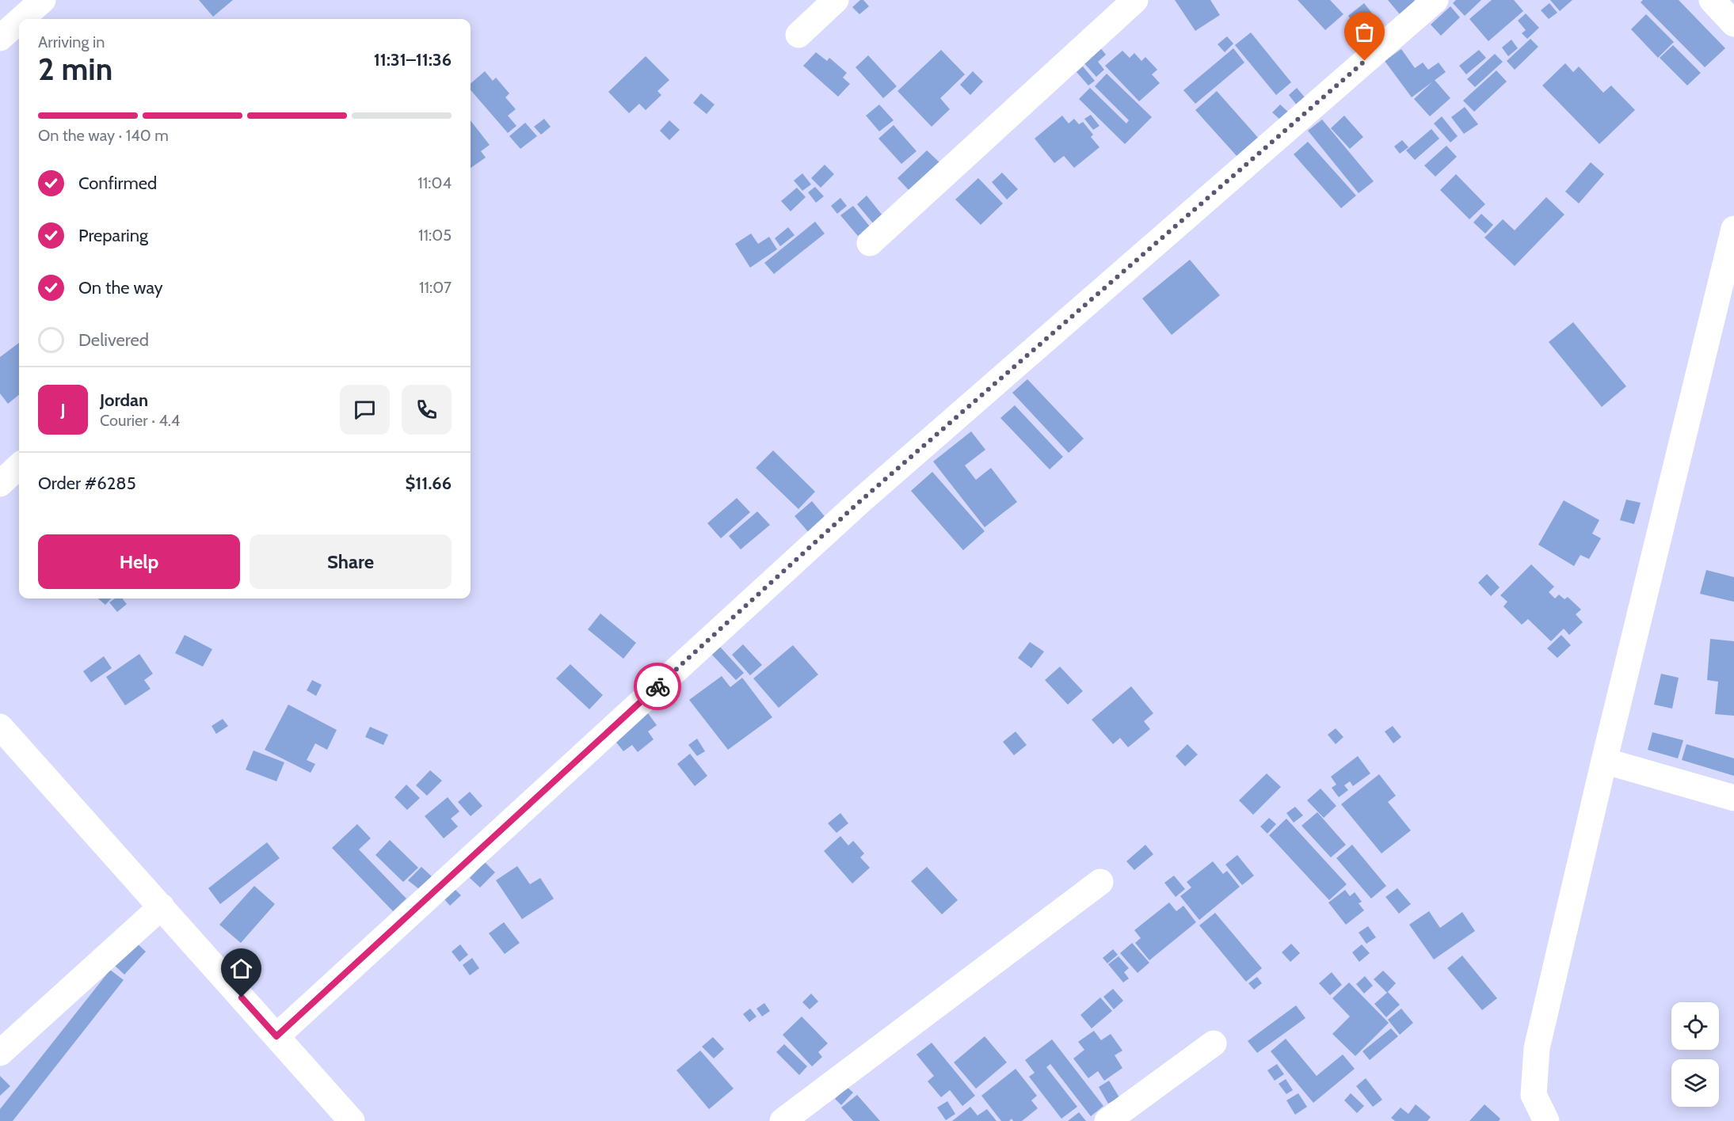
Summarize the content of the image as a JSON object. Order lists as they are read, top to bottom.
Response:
{
  "page": {
    "heading": ["2 min", "Arriving in", "11:31–11:36"],
    "panel": [
      "Jordan",
      "Courier · 4.4",
      "Order #6285",
      "$11.66"
    ],
    "bar": "On the way · 140 m",
    "list": [
      ["Confirmed", "11:04"],
      ["Preparing", "11:05"],
      ["On the way", "11:07"],
      "Delivered"
    ],
    "round": "J",
    "buttons": ["Help", "Share"]
  }
}
